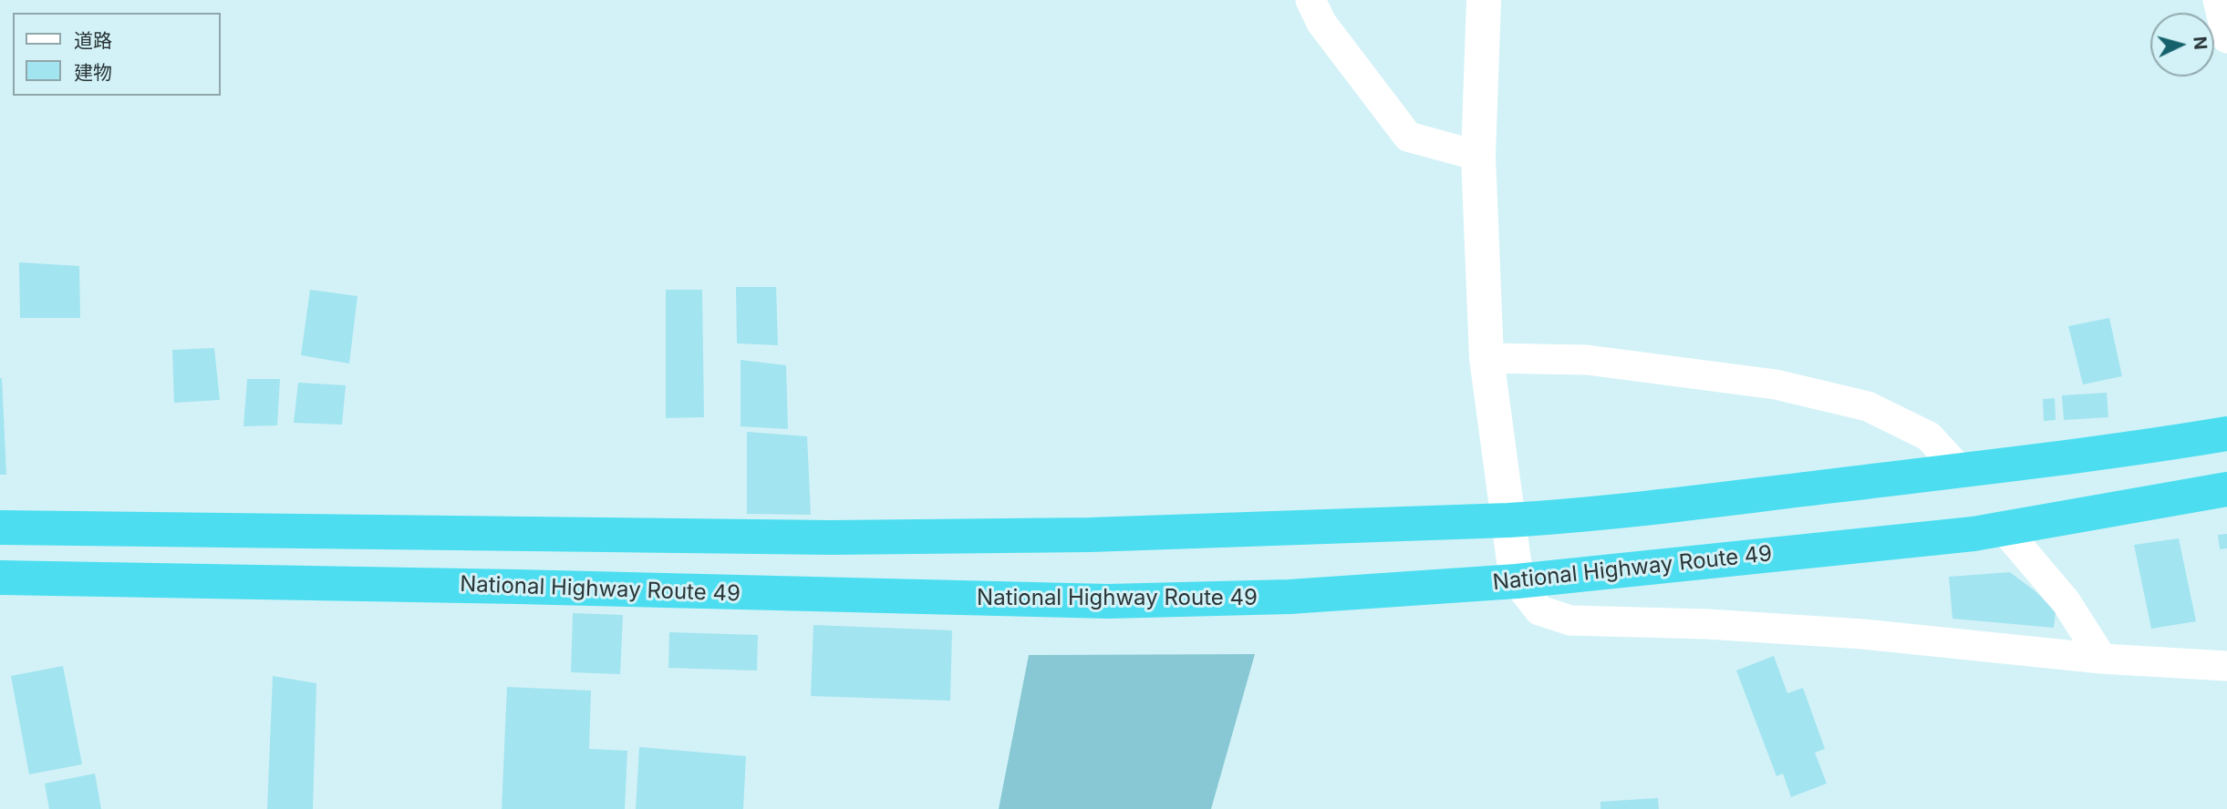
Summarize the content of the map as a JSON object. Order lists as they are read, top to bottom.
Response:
{
  "streets": {
    "highway": ["National Highway Route 49"]
  },
  "legend": ["道路", "建物"],
  "north": "right"
}
